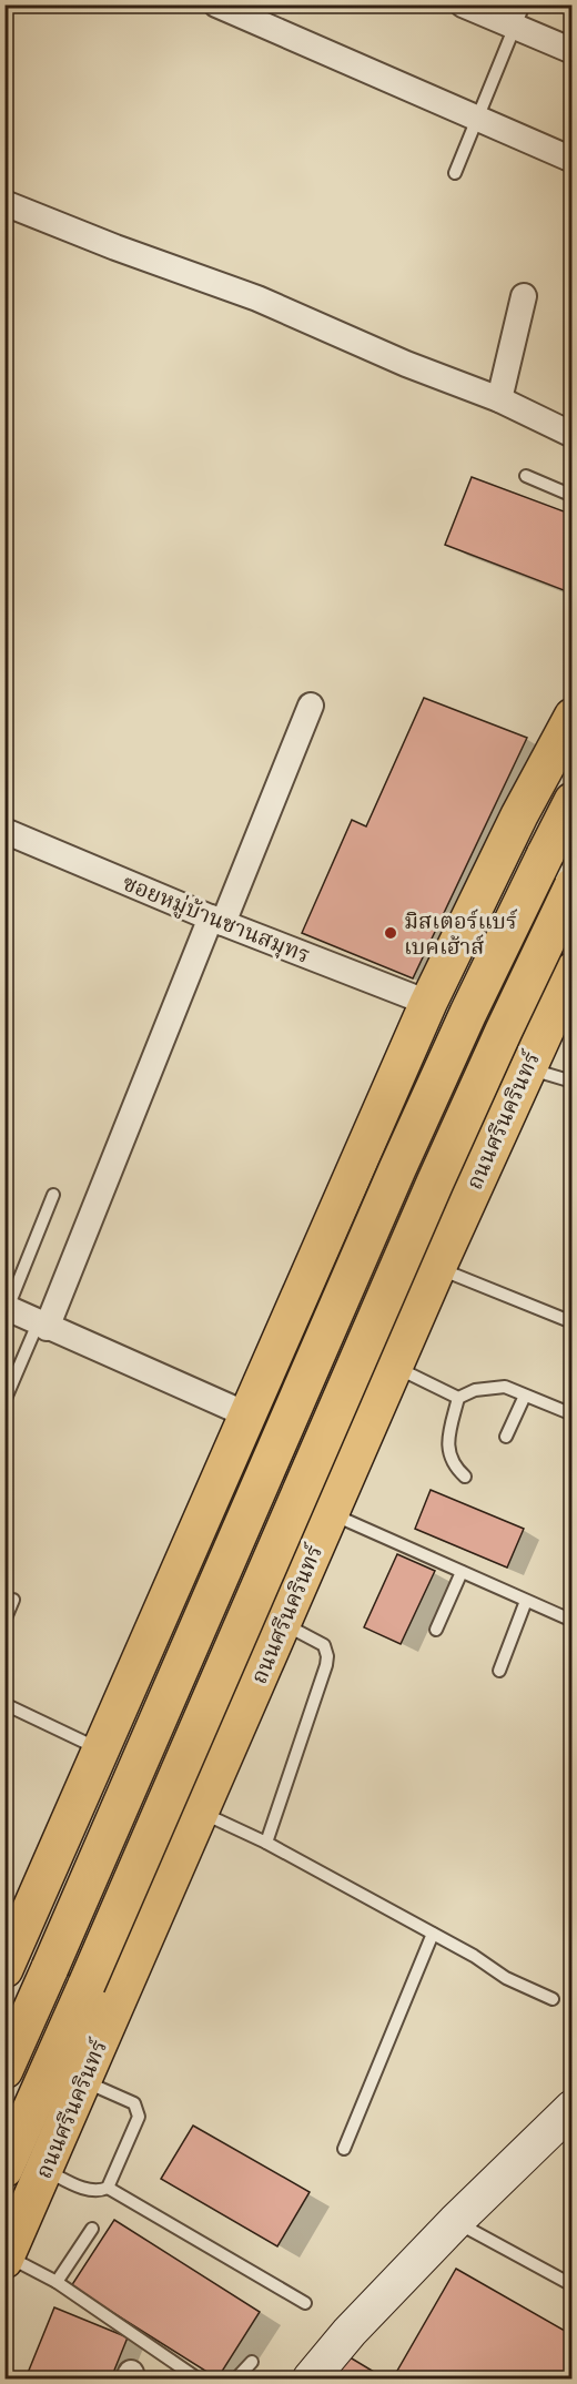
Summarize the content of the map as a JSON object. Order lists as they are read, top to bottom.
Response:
{
  "streets": {
    "main road": ["ถนนศรีนครินทร์"],
    "street": ["ซอยหมู่บ้านชานสมุทร"]
  },
  "places": ["มิสเตอร์แบร์ เบคเฮ้าส์"]
}
